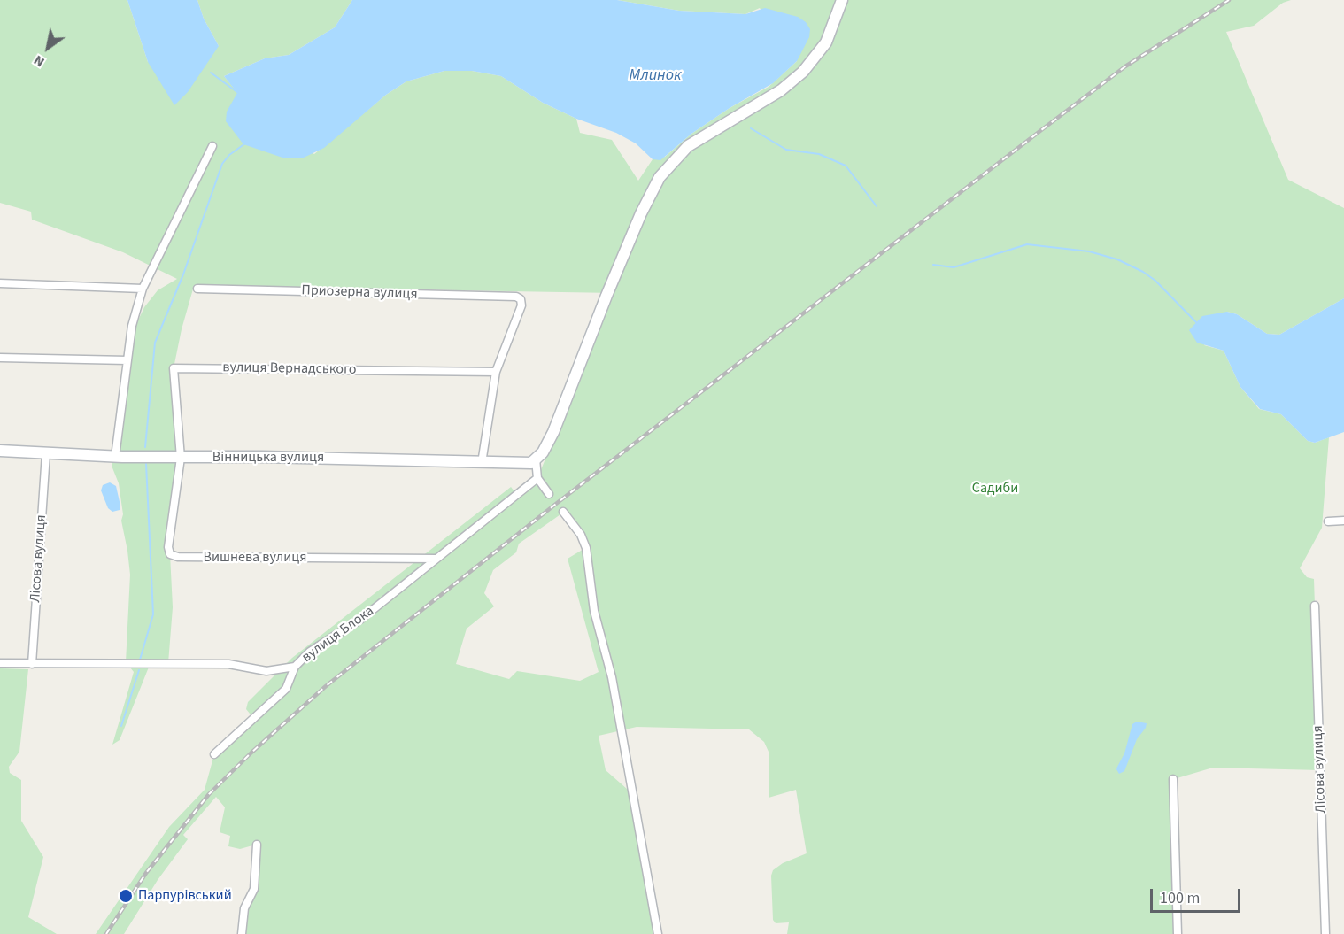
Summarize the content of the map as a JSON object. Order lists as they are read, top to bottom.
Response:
{
  "streets": {
    "street": [
      "Приозерна вулиця",
      "вулиця Вернадського",
      "Вінницька вулиця",
      "Вишнева вулиця",
      "Лісова вулиця",
      "вулиця Блока"
    ]
  },
  "crossings": [
    ["Приозерна вулиця", "вулиця Вернадського"],
    ["вулиця Вернадського", "Вінницька вулиця"],
    ["вулиця Вернадського", "Вишнева вулиця"],
    ["Вінницька вулиця", "Вишнева вулиця"],
    ["Вінницька вулиця", "Лісова вулиця"],
    ["Вишнева вулиця", "вулиця Блока"],
    ["Лісова вулиця", "вулиця Блока"]
  ],
  "water": ["Млинок"],
  "parks": ["Садиби"],
  "places": ["Парпурівський"],
  "scale_bar": "100 m",
  "north": "bottom left"
}
